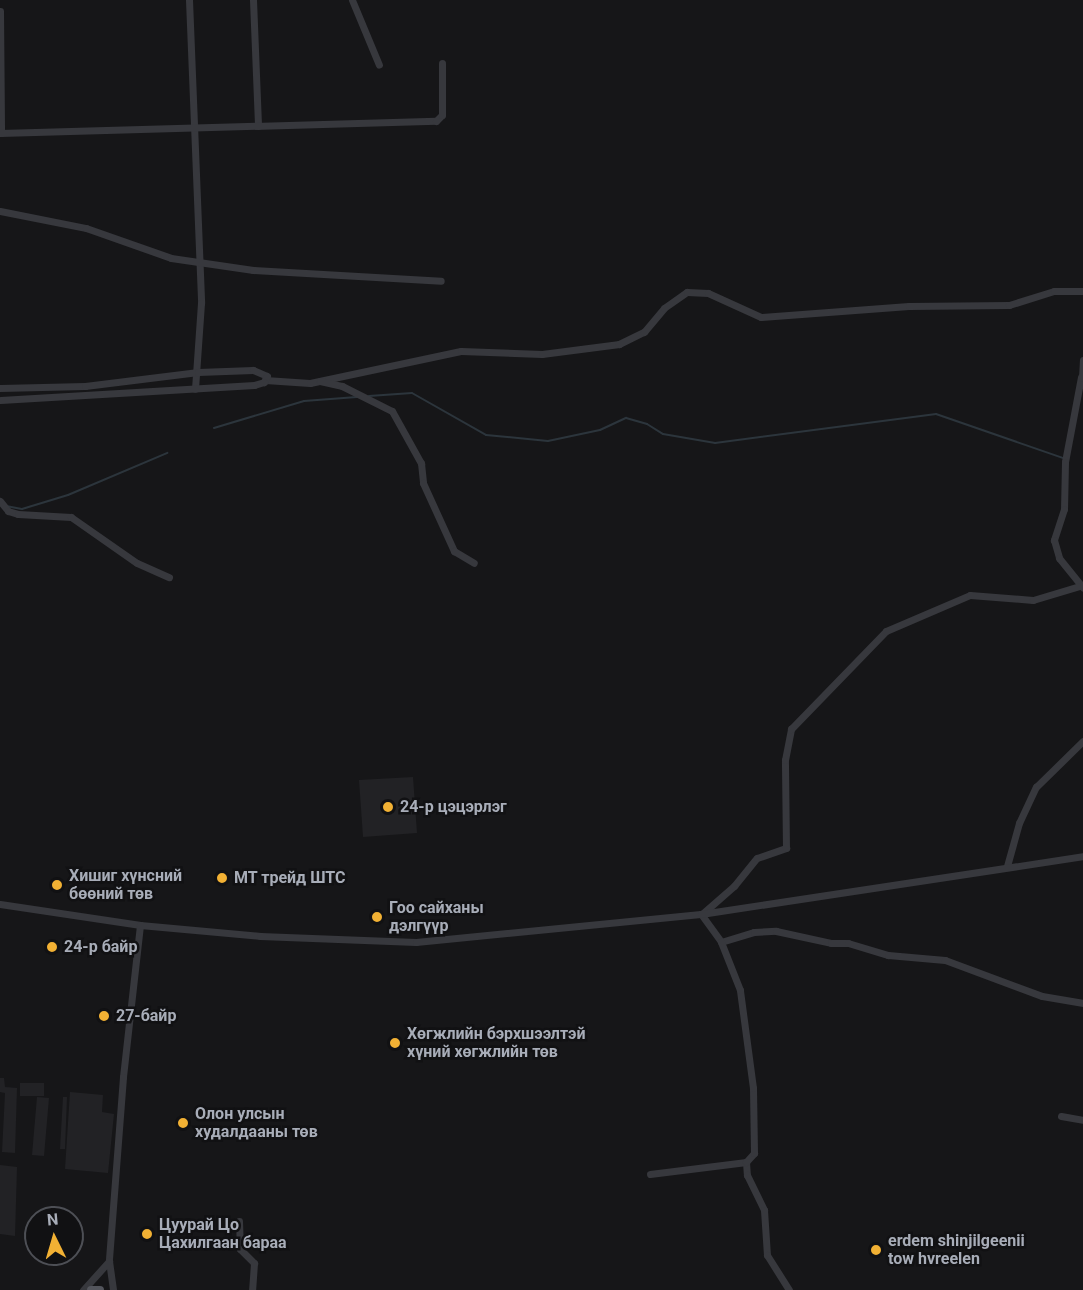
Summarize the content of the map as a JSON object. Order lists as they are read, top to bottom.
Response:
{
  "places": [
    "24-р цэцэрлэг",
    "МТ трейд ШТС",
    "Хишиг хүнсний бөөний төв",
    "Гоо сайханы дэлгүүр",
    "24-р байр",
    "27-байр",
    "Хөгжлийн бэрхшээлтэй хүний хөгжлийн төв",
    "Олон улсын худалдааны төв",
    "Цуурай Цо Цахилгаан бараа",
    "erdem shinjilgeenii tow hvreelen"
  ],
  "north": "top"
}
